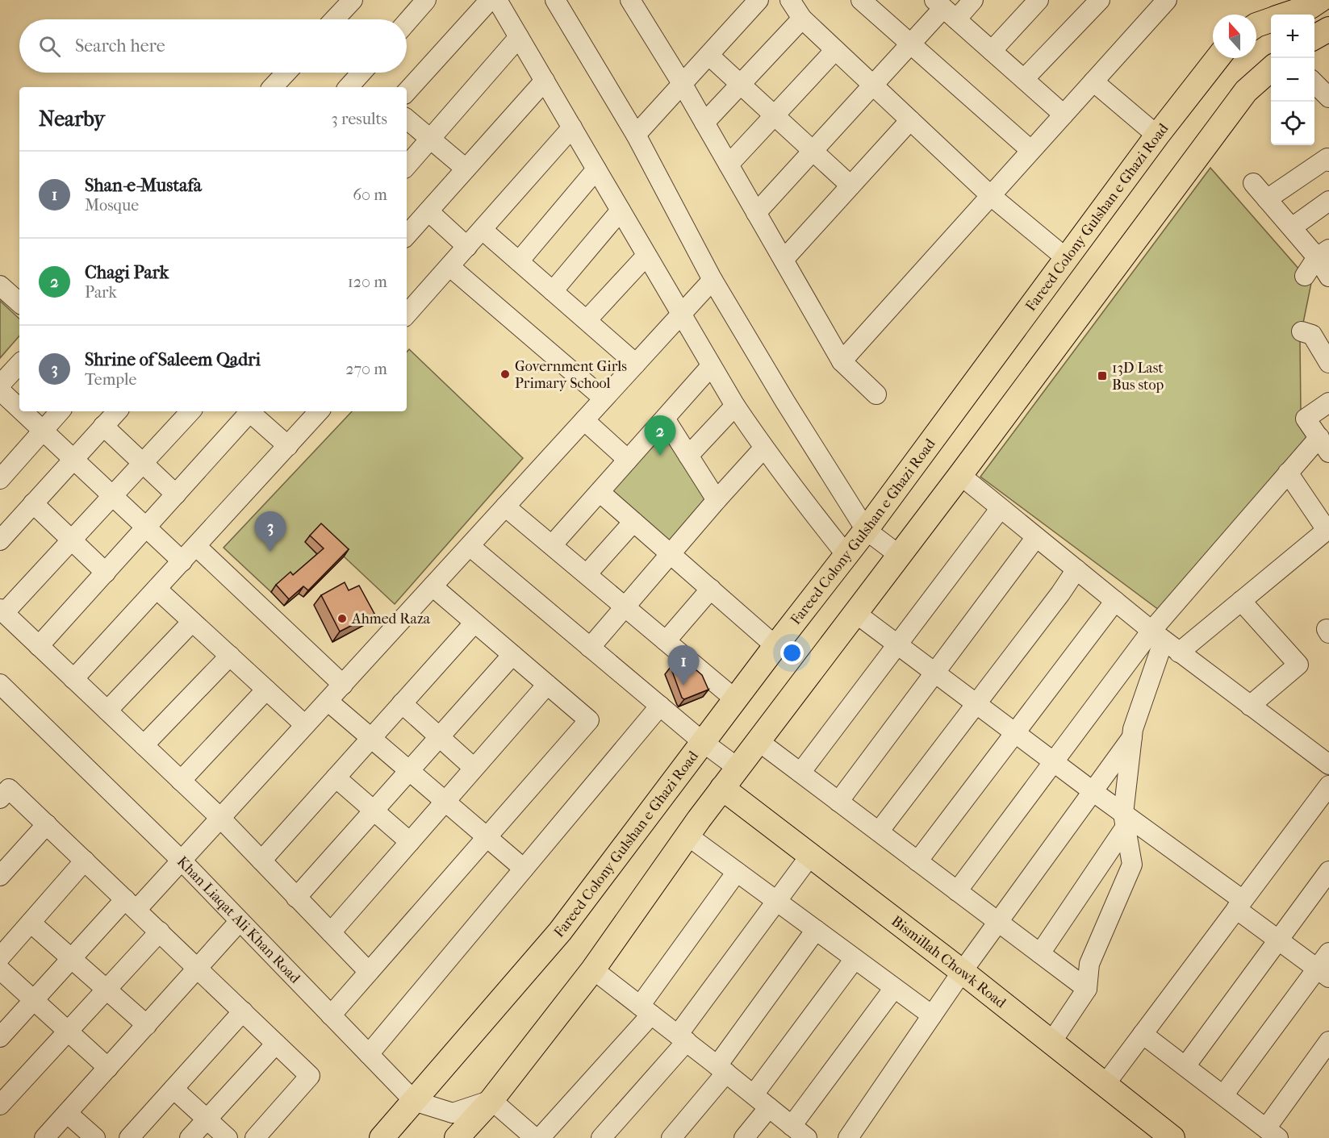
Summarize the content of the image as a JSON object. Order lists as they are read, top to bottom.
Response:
{
  "streets": {
    "main road": ["Fareed Colony Gulshan e Ghazi Road", "Bismillah Chowk Road"],
    "street": ["Khan Liaqat Ali Khan Road"]
  },
  "crossings": [
    ["Fareed Colony Gulshan e Ghazi Road", "Khan Liaqat Ali Khan Road"]
  ],
  "places": {
    "other": ["Government Girls Primary School", "Ahmed Raza"],
    "transit": ["13D Last Bus stop"]
  },
  "north": "top",
  "page": {
    "map_buttons": ["+", "−"],
    "search": "Search here",
    "heading": ["Nearby", "3 results"],
    "list": [
      {
        "mark": "1",
        "name": "Shan-e-Mustafa",
        "note": "Mosque",
        "value": "60 m"
      },
      {
        "mark": "2",
        "name": "Chagi Park",
        "note": "Park",
        "value": "120 m"
      },
      {
        "mark": "3",
        "name": "Shrine of Saleem Qadri",
        "note": "Temple",
        "value": "270 m"
      }
    ],
    "pins": ["2", "3", "1"]
  }
}
